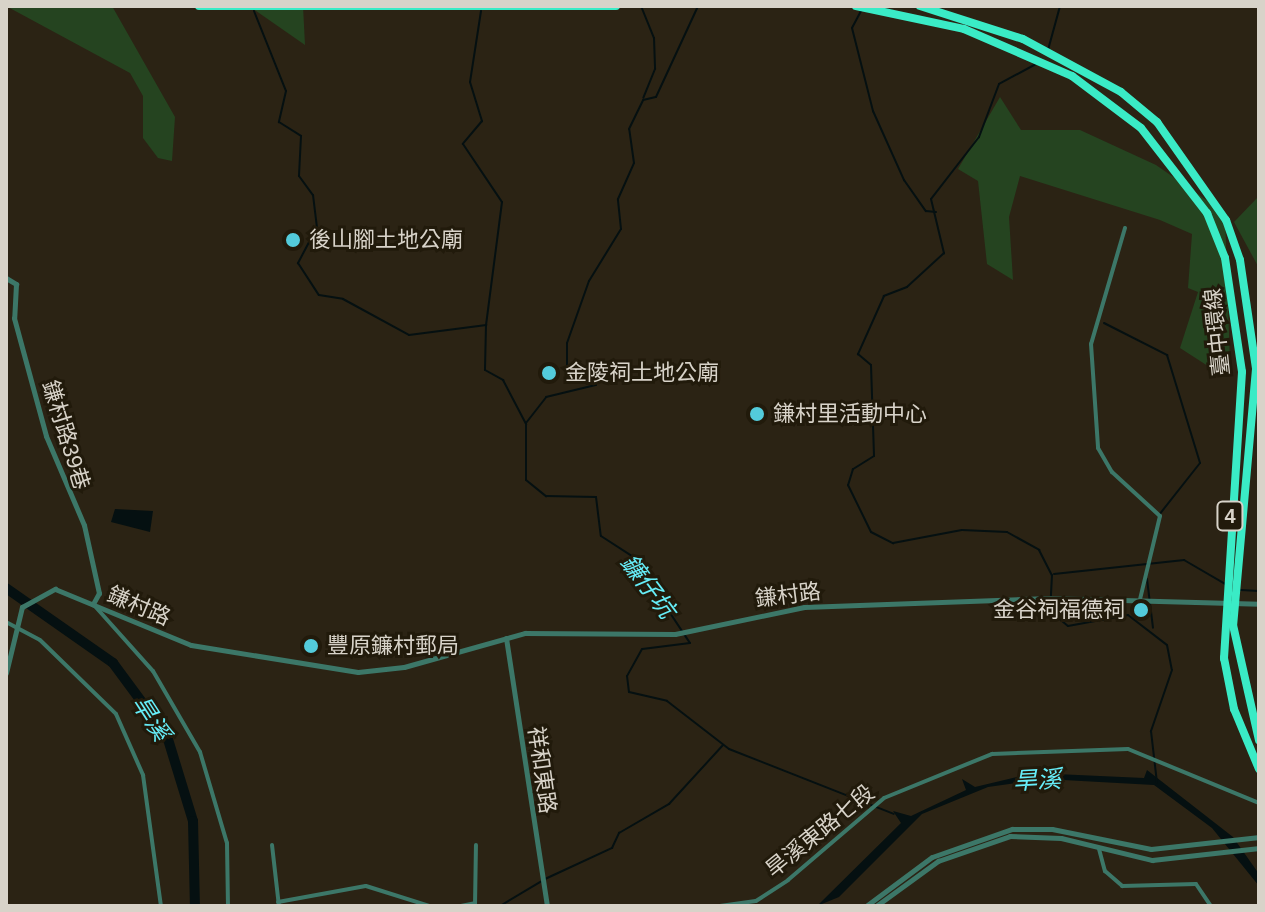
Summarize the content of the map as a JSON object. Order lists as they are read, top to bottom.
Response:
{
  "streets": {
    "highway": ["臺中環線", "4"],
    "street": [
      "鎌村路39巷",
      "鎌村路",
      "祥和東路",
      "旱溪東路七段"
    ]
  },
  "crossings": [
    ["鎌村路39巷", "鎌村路"],
    ["鎌村路", "祥和東路"]
  ],
  "water": ["鐮仔坑", "旱溪"],
  "places": [
    "後山腳土地公廟",
    "金陵祠土地公廟",
    "鎌村里活動中心",
    "金谷祠福德祠",
    "豐原鐮村郵局"
  ]
}
